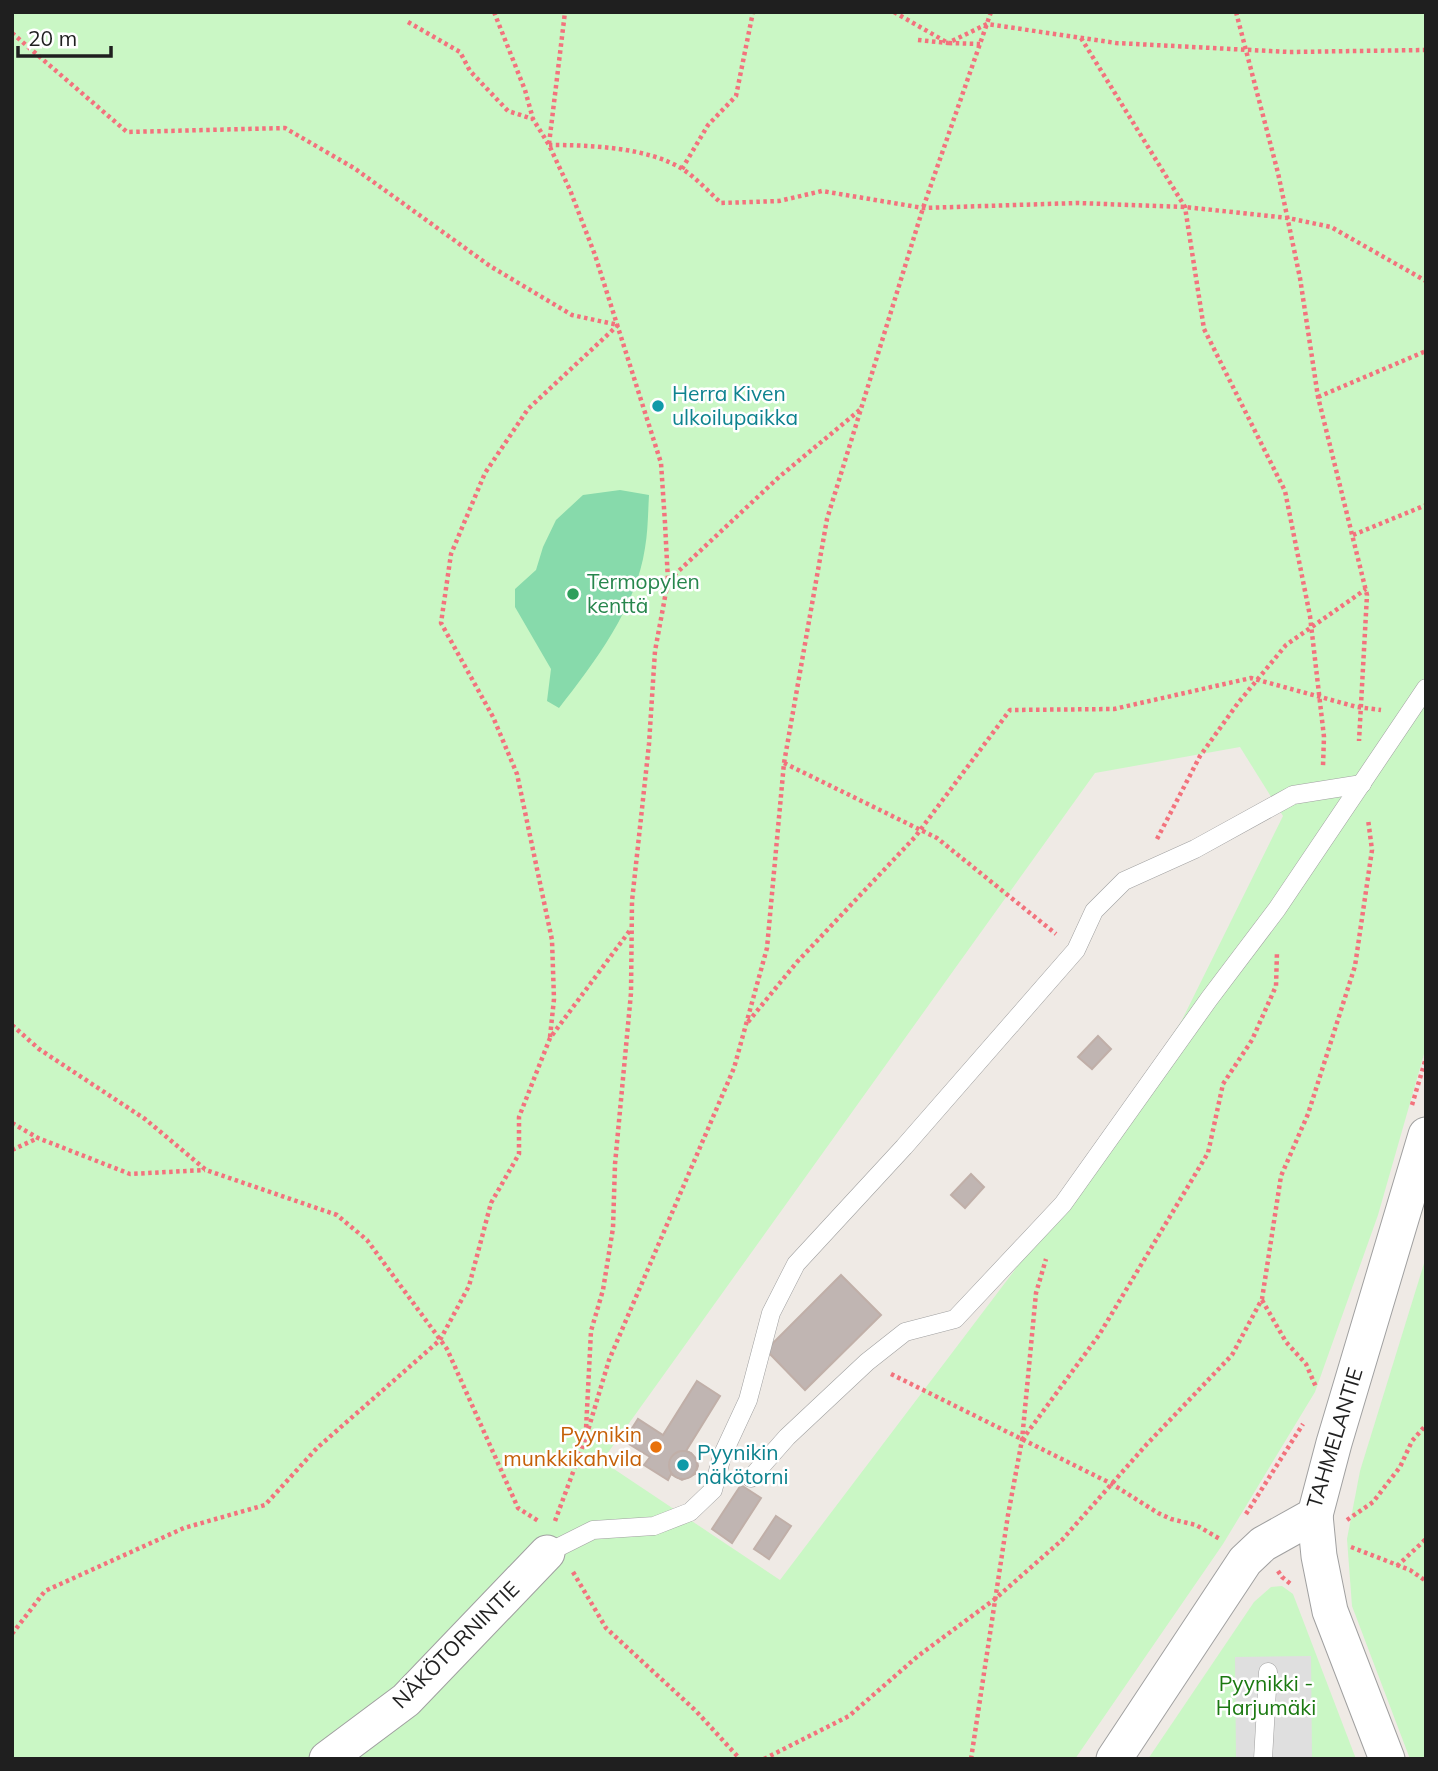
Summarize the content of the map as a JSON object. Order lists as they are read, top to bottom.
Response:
{
  "streets": {
    "street": ["TAHMELANTIE", "NÄKÖTORNINTIE"]
  },
  "parks": ["Pyynikki - Harjumäki"],
  "places": [
    "Herra Kiven ulkoilupaikka",
    "Termopylen kenttä",
    "Pyynikin munkkikahvila",
    "Pyynikin näkötorni"
  ],
  "scale_bar": "20 m"
}
